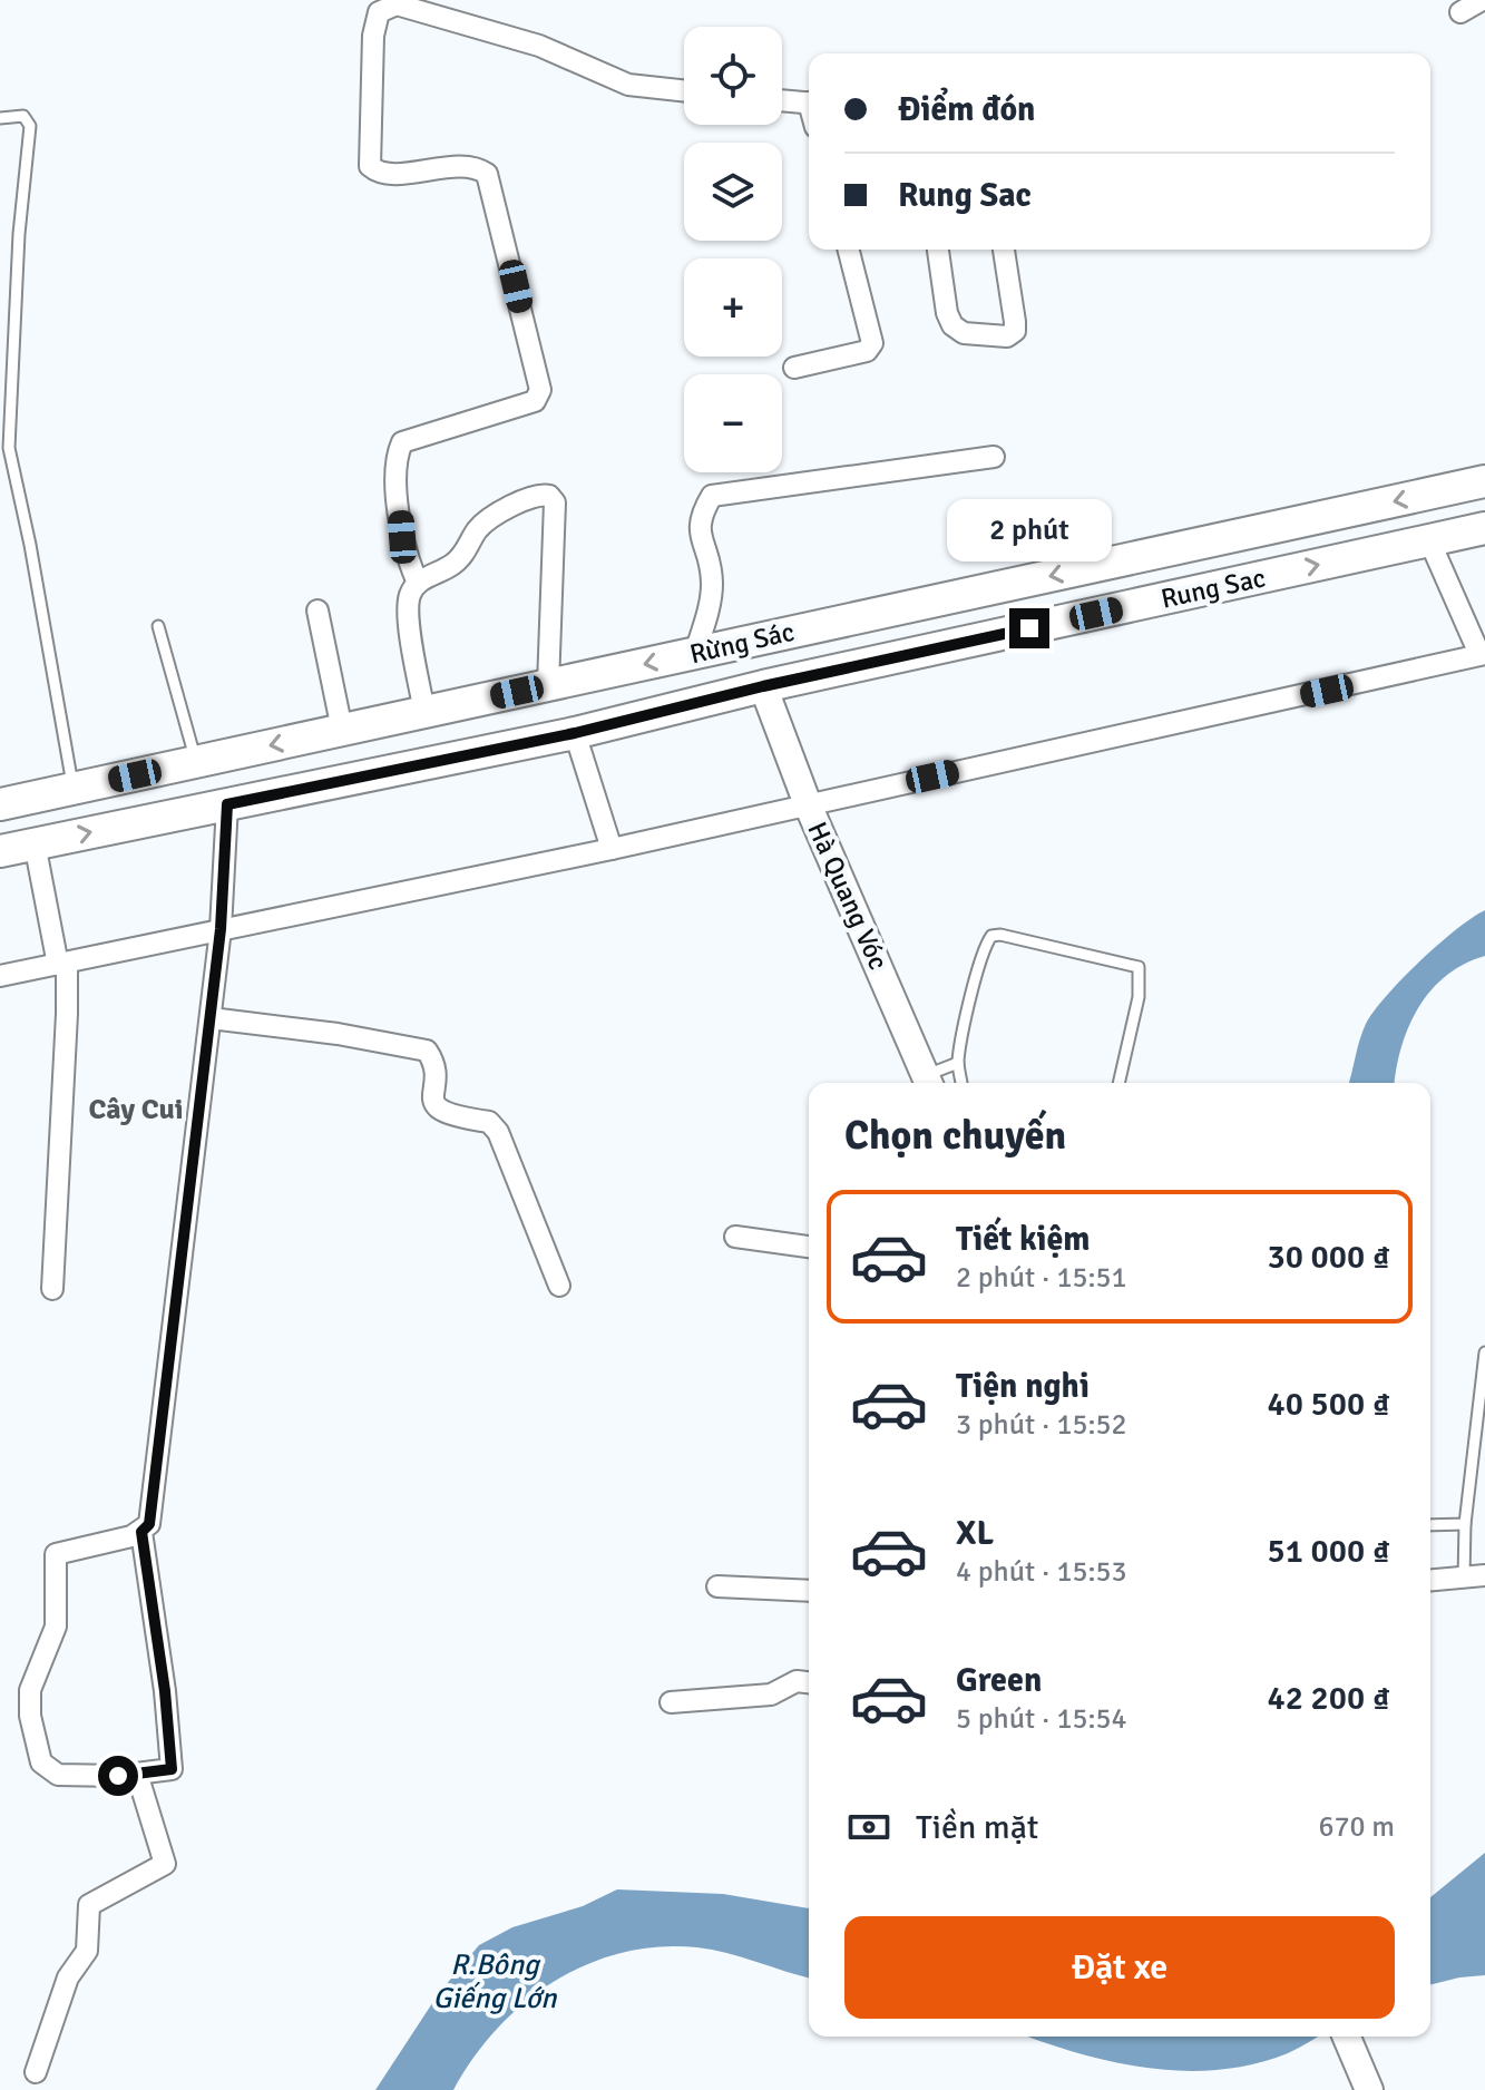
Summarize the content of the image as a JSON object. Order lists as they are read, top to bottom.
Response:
{
  "streets": {
    "main road": ["Rung Sac", "Rừng Sác"],
    "street": ["Hà Quang Vóc"]
  },
  "crossings": [
    ["Rung Sac", "Hà Quang Vóc"]
  ],
  "one_way": ["Rung Sac", "Rừng Sác"],
  "districts": ["Cây Cui"],
  "water": ["R.Bông Giếng Lớn"],
  "page": {
    "map_buttons": ["+", "−"],
    "banner": ["Điểm đón", "Rung Sac"],
    "bubble": "2 phút",
    "heading": "Chọn chuyến",
    "list": [
      {
        "name": "Tiết kiệm",
        "note": "2 phút · 15:51",
        "value": "30 000 ₫"
      },
      {
        "name": "Tiện nghi",
        "note": "3 phút · 15:52",
        "value": "40 500 ₫"
      },
      {
        "name": "XL",
        "note": "4 phút · 15:53",
        "value": "51 000 ₫"
      },
      {
        "name": "Green",
        "note": "5 phút · 15:54",
        "value": "42 200 ₫"
      }
    ],
    "pay": ["Tiền mặt", "670 m"],
    "buttons": "Đặt xe"
  }
}
